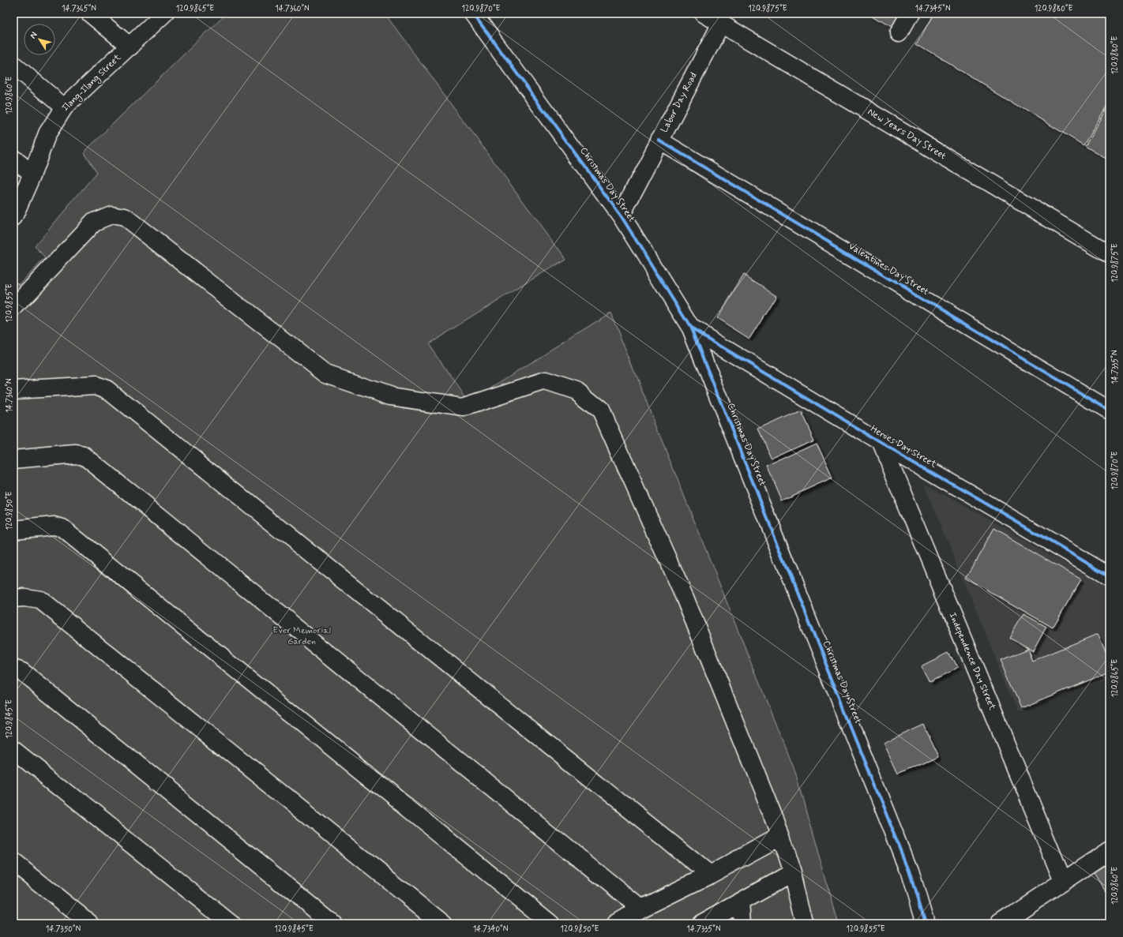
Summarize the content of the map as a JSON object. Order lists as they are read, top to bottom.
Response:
{
  "streets": {
    "street": [
      "Ilang-Ilang Street",
      "Labor Day Road",
      "New Years Day Street",
      "Christmas Day Street",
      "Valentines Day Street",
      "Heroes Day Street",
      "Independence Day Street"
    ]
  },
  "crossings": [
    ["Labor Day Road", "New Years Day Street"],
    ["Labor Day Road", "Christmas Day Street"],
    ["Labor Day Road", "Valentines Day Street"],
    ["Christmas Day Street", "Heroes Day Street"],
    ["Heroes Day Street", "Independence Day Street"]
  ],
  "parks": ["Ever Memorial Garden"],
  "north": "top left",
  "coordinates": [
    "14.7365°N",
    "120.9865°E",
    "14.7360°N",
    "120.9870°E",
    "120.9875°E",
    "14.7345°N",
    "120.9880°E",
    "120.9860°E",
    "120.9855°E",
    "14.7335°N",
    "120.9850°E",
    "120.9845°E",
    "14.7350°N",
    "14.7340°N"
  ]
}
